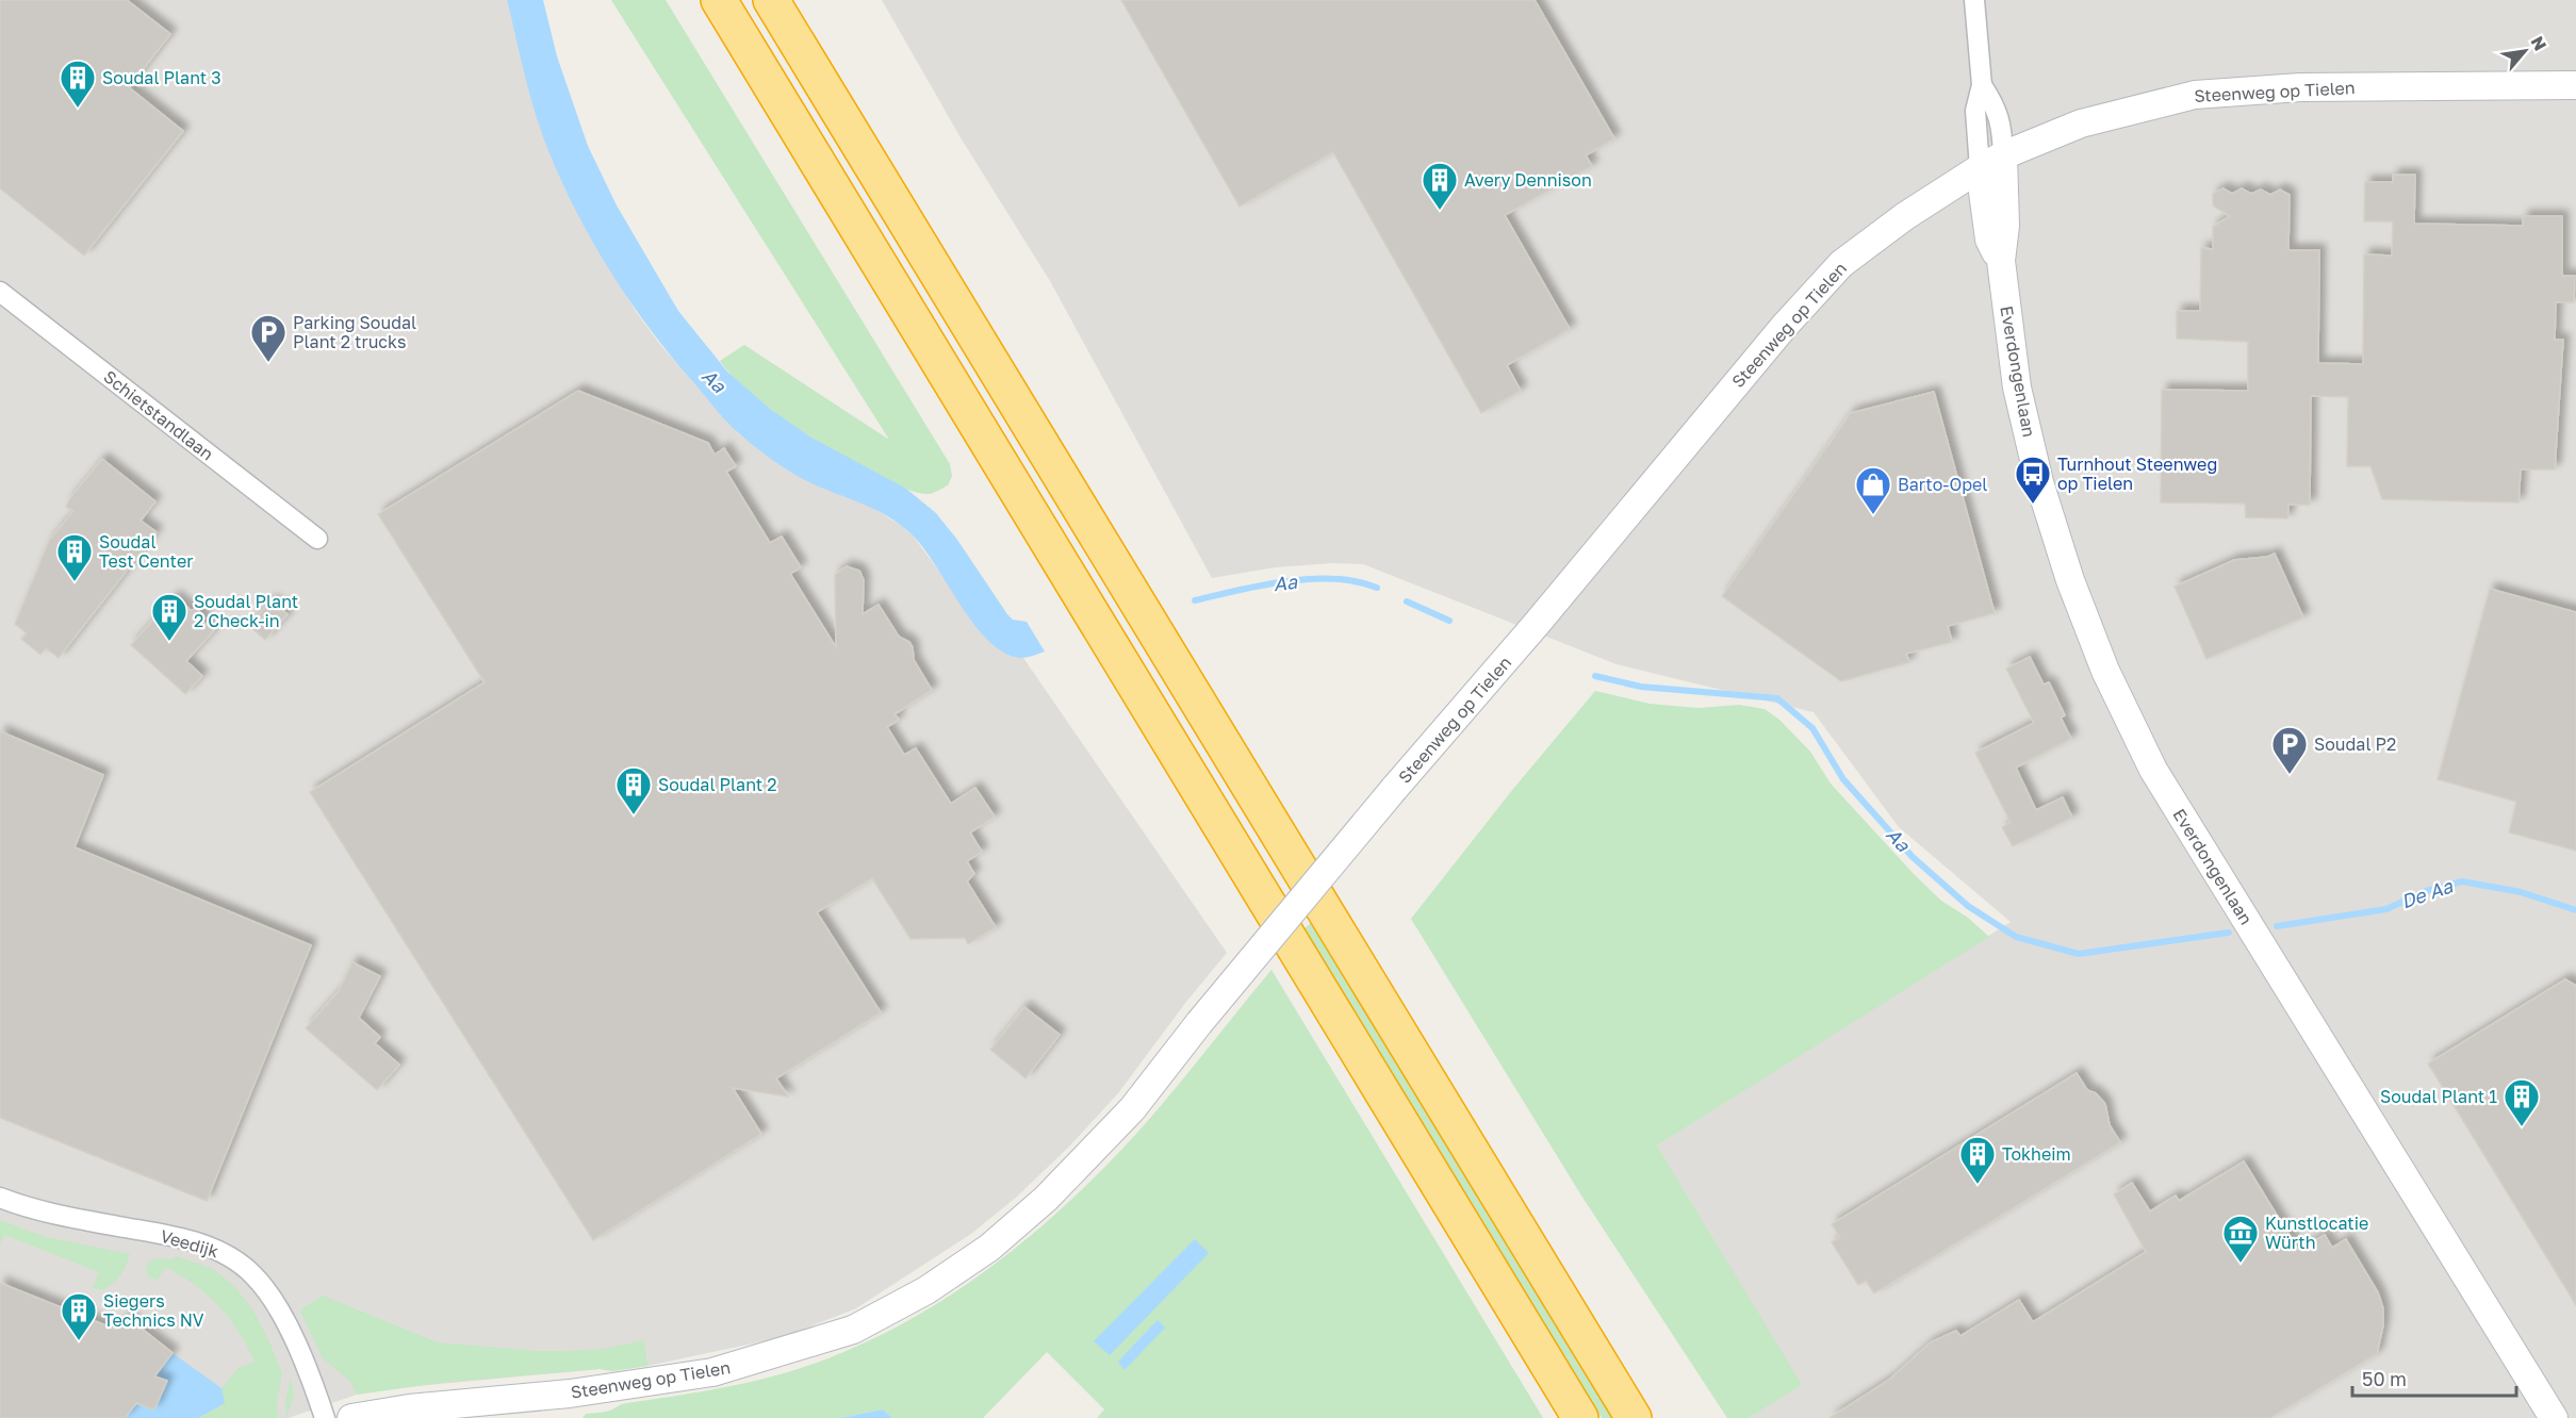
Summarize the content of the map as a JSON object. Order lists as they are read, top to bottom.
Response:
{
  "streets": {
    "street": [
      "Steenweg op Tielen",
      "Everdongenlaan",
      "Schietstandlaan",
      "Veedijk"
    ]
  },
  "crossings": [
    ["Steenweg op Tielen", "Everdongenlaan"]
  ],
  "water": ["Aa", "De Aa"],
  "places": {
    "building": [
      "Soudal Plant 3",
      "Avery Dennison",
      "Soudal Test Center",
      "Soudal Plant 2 Check-in",
      "Soudal Plant 2",
      "Soudal Plant 1",
      "Tokheim",
      "Siegers Technics NV"
    ],
    "parking": ["Parking Soudal Plant 2 trucks", "Soudal P2"],
    "bus stop": ["Turnhout Steenweg op Tielen"],
    "shop": ["Barto-Opel"],
    "museum": ["Kunstlocatie Würth"]
  },
  "scale_bar": "50 m",
  "north": "top right"
}
